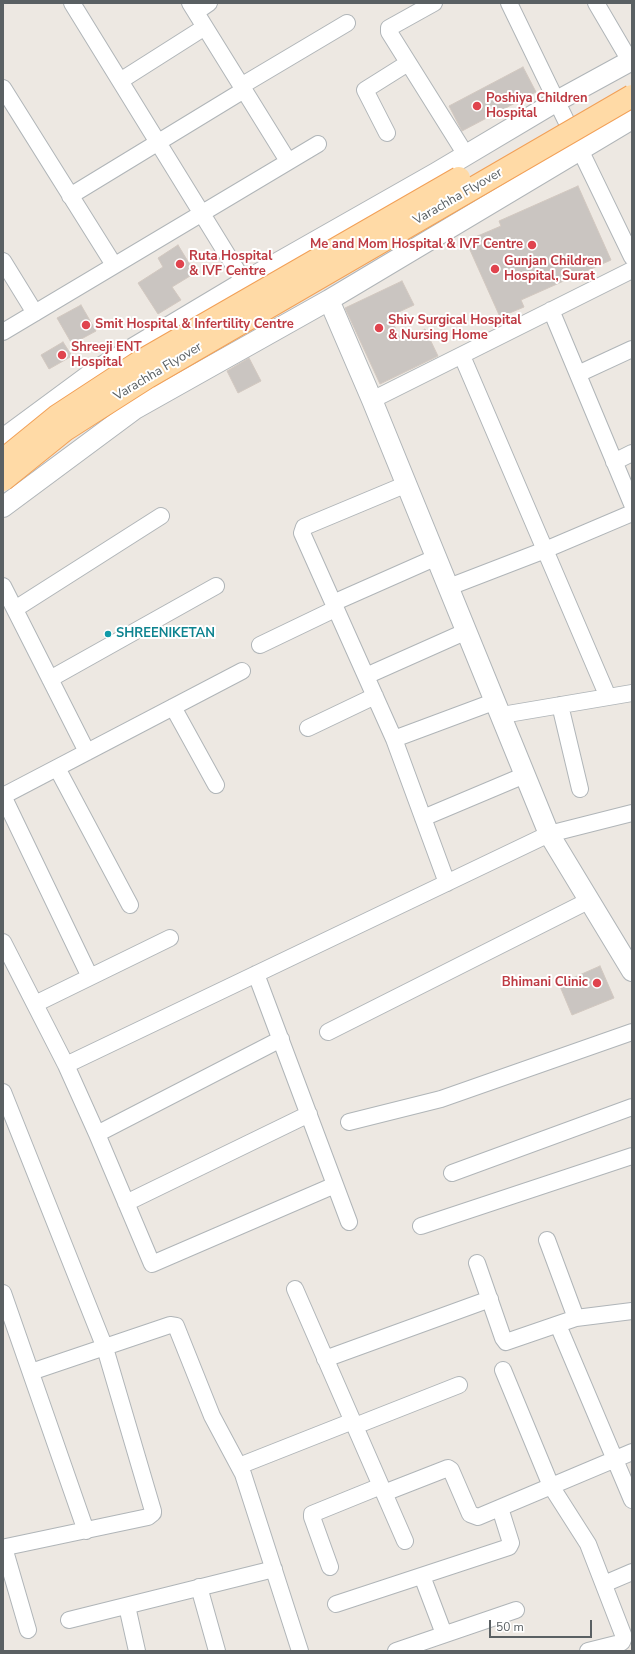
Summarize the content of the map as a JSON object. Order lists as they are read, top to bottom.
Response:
{
  "streets": {
    "main road": ["Varachha Flyover"]
  },
  "places": [
    "Poshiya Children Hospital",
    "Me and Mom Hospital & IVF Centre",
    "Ruta Hospital & IVF Centre",
    "Gunjan Children Hospital, Surat",
    "Smit Hospital & Infertility Centre",
    "Shiv Surgical Hospital & Nursing Home",
    "Shreeji ENT Hospital",
    "SHREENIKETAN",
    "Bhimani Clinic"
  ],
  "scale_bar": "50 m"
}
